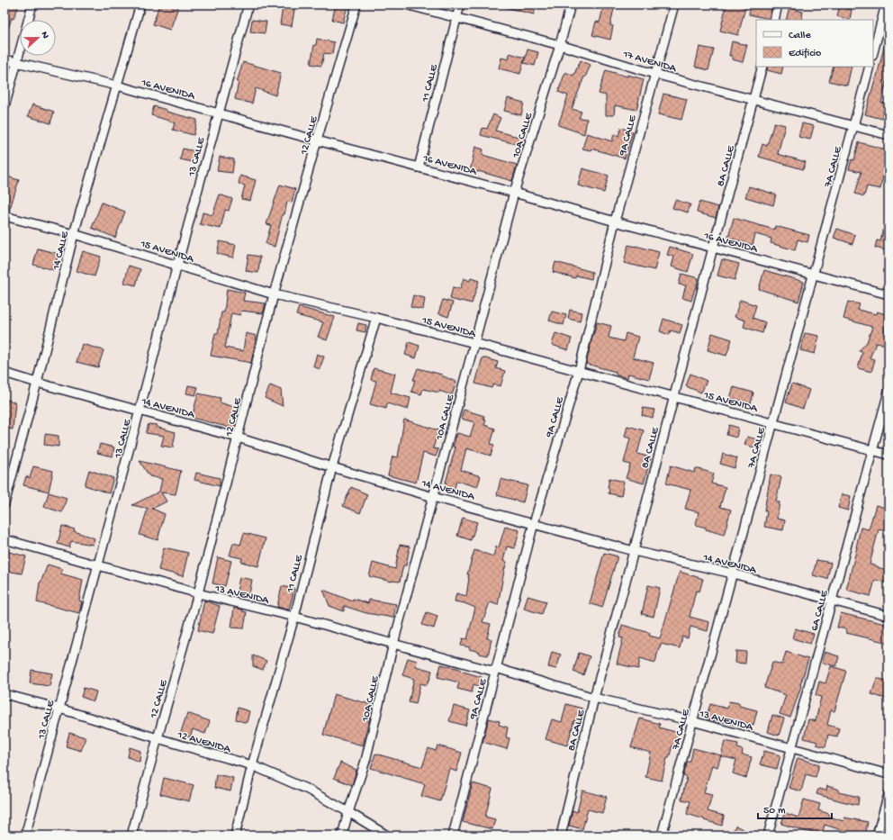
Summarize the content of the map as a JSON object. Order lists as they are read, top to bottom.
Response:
{
  "streets": {
    "street": [
      "17 AVENIDA",
      "11 CALLE",
      "16 AVENIDA",
      "12 CALLE",
      "10A CALLE",
      "9A CALLE",
      "13 CALLE",
      "8A CALLE",
      "7A CALLE",
      "14 CALLE",
      "15 AVENIDA",
      "14 AVENIDA",
      "13 AVENIDA",
      "6A CALLE",
      "12 AVENIDA"
    ]
  },
  "crossings": [
    ["17 AVENIDA", "11 CALLE"],
    ["17 AVENIDA", "10A CALLE"],
    ["17 AVENIDA", "9A CALLE"],
    ["17 AVENIDA", "8A CALLE"],
    ["17 AVENIDA", "7A CALLE"],
    ["11 CALLE", "16 AVENIDA"],
    ["11 CALLE", "15 AVENIDA"],
    ["11 CALLE", "14 AVENIDA"],
    ["11 CALLE", "13 AVENIDA"],
    ["11 CALLE", "12 AVENIDA"],
    ["16 AVENIDA", "12 CALLE"],
    ["16 AVENIDA", "10A CALLE"],
    ["16 AVENIDA", "9A CALLE"],
    ["16 AVENIDA", "13 CALLE"],
    ["16 AVENIDA", "8A CALLE"],
    ["16 AVENIDA", "7A CALLE"],
    ["16 AVENIDA", "14 CALLE"],
    ["12 CALLE", "15 AVENIDA"],
    ["12 CALLE", "14 AVENIDA"],
    ["12 CALLE", "13 AVENIDA"],
    ["12 CALLE", "12 AVENIDA"],
    ["10A CALLE", "15 AVENIDA"],
    ["10A CALLE", "14 AVENIDA"],
    ["10A CALLE", "13 AVENIDA"],
    ["10A CALLE", "12 AVENIDA"],
    ["9A CALLE", "15 AVENIDA"],
    ["9A CALLE", "14 AVENIDA"],
    ["9A CALLE", "13 AVENIDA"],
    ["13 CALLE", "15 AVENIDA"],
    ["13 CALLE", "14 AVENIDA"],
    ["13 CALLE", "13 AVENIDA"],
    ["13 CALLE", "12 AVENIDA"],
    ["8A CALLE", "15 AVENIDA"],
    ["8A CALLE", "14 AVENIDA"],
    ["8A CALLE", "13 AVENIDA"],
    ["7A CALLE", "15 AVENIDA"],
    ["7A CALLE", "14 AVENIDA"],
    ["7A CALLE", "13 AVENIDA"],
    ["14 CALLE", "15 AVENIDA"],
    ["14 CALLE", "14 AVENIDA"],
    ["15 AVENIDA", "6A CALLE"],
    ["14 AVENIDA", "6A CALLE"],
    ["13 AVENIDA", "6A CALLE"]
  ],
  "legend": ["Calle", "Edificio"],
  "scale_bar": "50 m",
  "north": "right"
}
